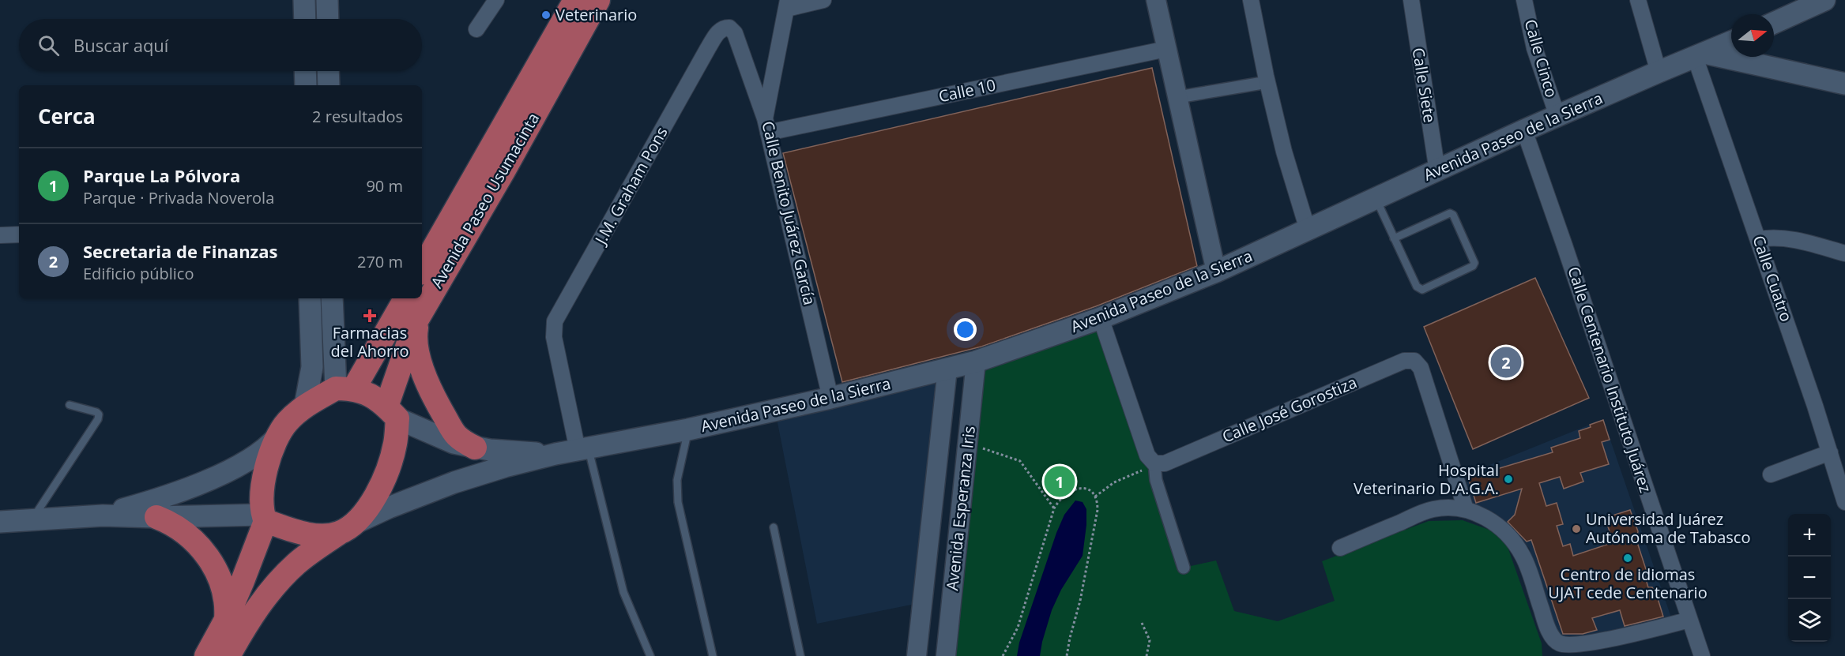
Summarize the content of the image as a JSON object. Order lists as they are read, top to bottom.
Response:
{
  "streets": {
    "main road": ["Avenida Paseo de la Sierra", "Avenida Paseo Usumacinta"],
    "street": [
      "Calle Cinco",
      "Calle Siete",
      "Calle 10",
      "J.M. Graham Pons",
      "Calle Benito Juárez García",
      "Calle Cuatro",
      "Calle Centenario Instituto Juárez",
      "Calle José Gorostiza",
      "Avenida Esperanza Iris"
    ]
  },
  "crossings": [
    ["Calle Cinco", "Avenida Paseo de la Sierra"],
    ["Calle Siete", "Avenida Paseo de la Sierra"],
    ["Calle 10", "J.M. Graham Pons"],
    ["Calle 10", "Calle Benito Juárez García"],
    ["Avenida Paseo de la Sierra", "J.M. Graham Pons"],
    ["Avenida Paseo de la Sierra", "Avenida Paseo Usumacinta"],
    ["Avenida Paseo de la Sierra", "Calle Benito Juárez García"],
    ["Avenida Paseo de la Sierra", "Calle Cuatro"],
    ["Avenida Paseo de la Sierra", "Calle Centenario Instituto Juárez"],
    ["Avenida Paseo de la Sierra", "Avenida Esperanza Iris"],
    ["J.M. Graham Pons", "Calle Benito Juárez García"]
  ],
  "places": {
    "other": [
      "Veterinario",
      "Hospital Veterinario D.A.G.A.",
      "Universidad Juárez Autónoma de Tabasco",
      "Centro de idiomas UJAT cede Centenario"
    ],
    "health": ["Farmacias del Ahorro"]
  },
  "north": "right",
  "page": {
    "search": "Buscar aquí",
    "heading": ["Cerca", "2 resultados"],
    "list": [
      {
        "mark": "1",
        "name": "Parque La Pólvora",
        "note": "Parque · Privada Noverola",
        "value": "90 m"
      },
      {
        "mark": "2",
        "name": "Secretaria de Finanzas",
        "note": "Edificio público",
        "value": "270 m"
      }
    ],
    "pins": ["2", "1"],
    "map_buttons": ["+", "−"]
  }
}
